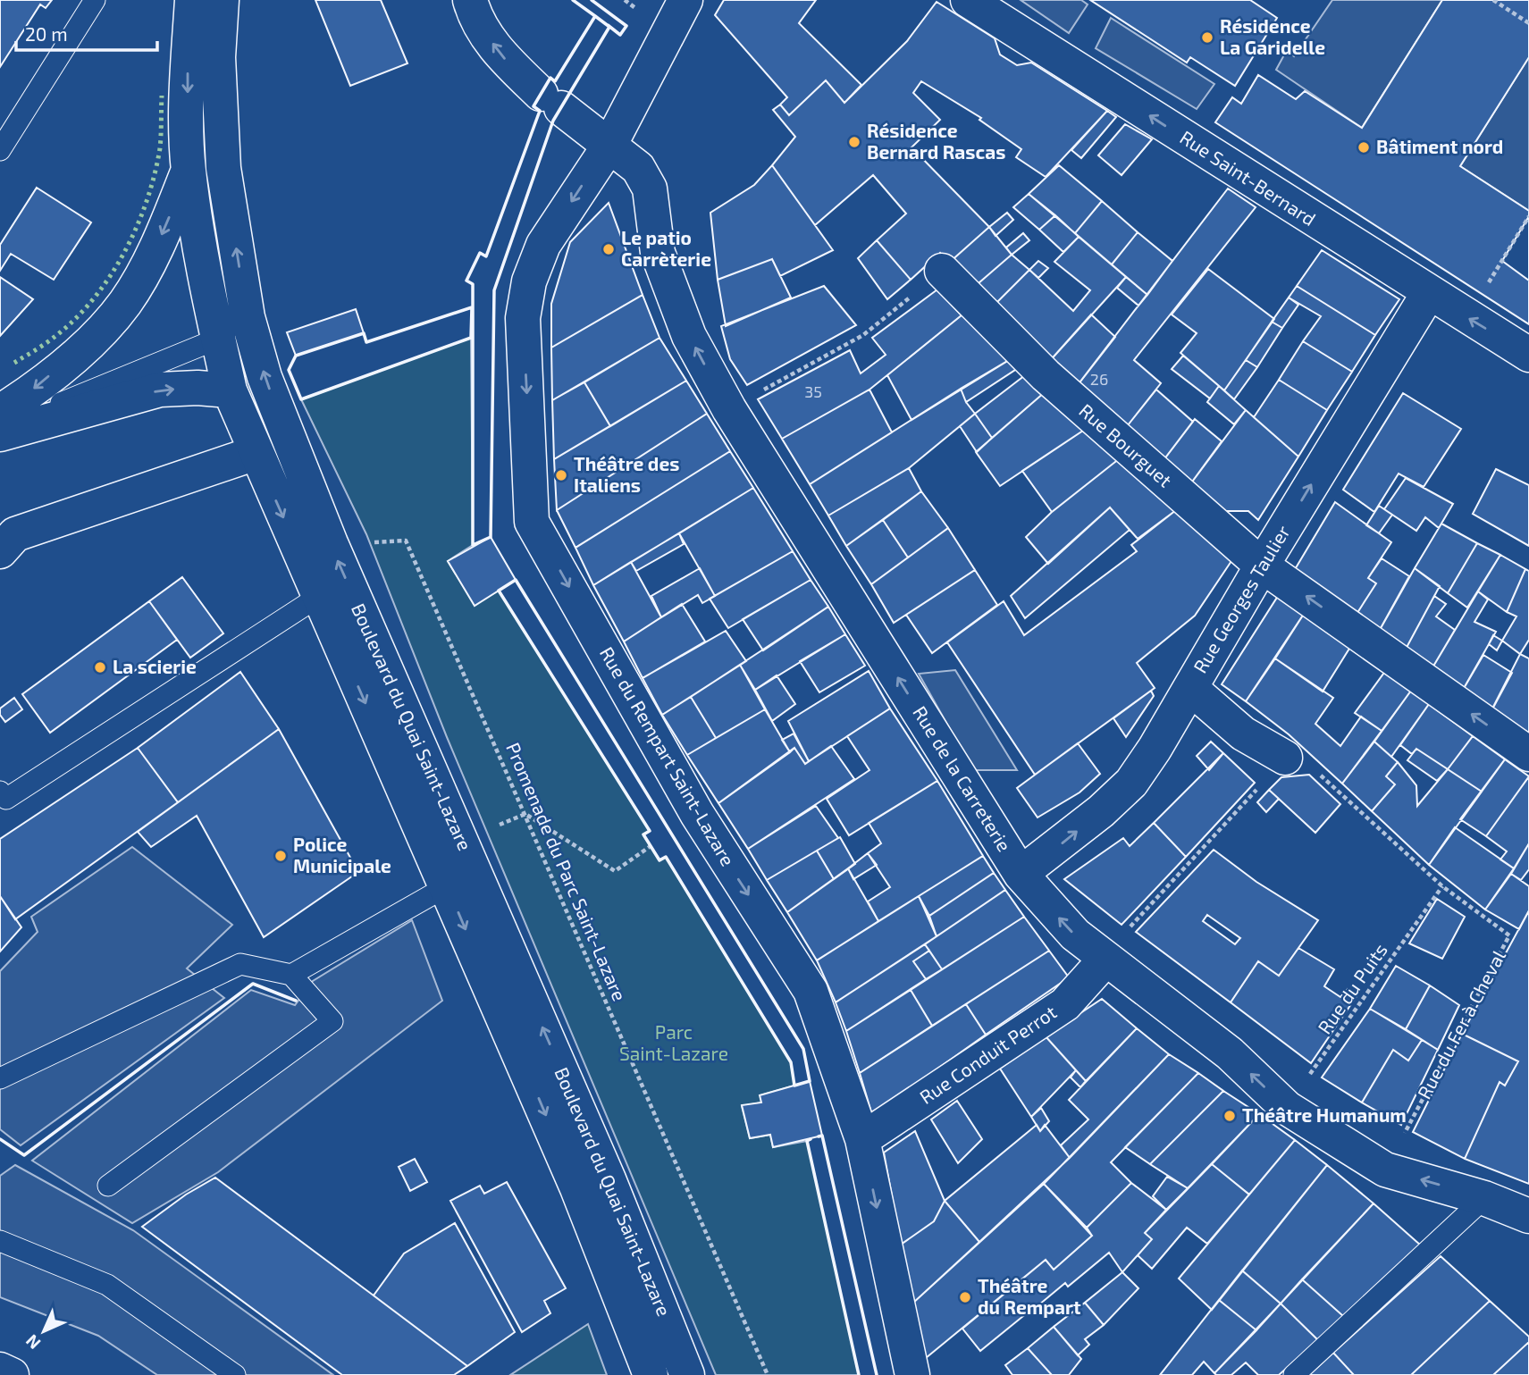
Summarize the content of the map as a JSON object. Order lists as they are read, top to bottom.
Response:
{
  "streets": {
    "street": [
      "Rue Saint-Bernard",
      "Rue Bourguet",
      "Rue Georges Taulier",
      "Boulevard du Quai Saint-Lazare",
      "Rue du Rempart Saint-Lazare",
      "Rue de la Carreterie",
      "Rue Conduit Perrot"
    ],
    "path": ["Promenade du Parc Saint-Lazare", "Rue du Puits", "Rue du Fer à Cheval"]
  },
  "crossings": [
    ["Rue Saint-Bernard", "Rue Georges Taulier"],
    ["Rue Bourguet", "Rue Georges Taulier"],
    ["Rue Georges Taulier", "Rue de la Carreterie"],
    ["Rue du Rempart Saint-Lazare", "Rue de la Carreterie"],
    ["Rue du Rempart Saint-Lazare", "Rue Conduit Perrot"],
    ["Rue de la Carreterie", "Rue du Puits"],
    ["Rue de la Carreterie", "Rue du Fer à Cheval"],
    ["Rue de la Carreterie", "Rue Conduit Perrot"],
    ["Rue du Puits", "Rue du Fer à Cheval"]
  ],
  "one_way": [
    "Rue Saint-Bernard",
    "Rue Georges Taulier",
    "Rue du Rempart Saint-Lazare",
    "Rue de la Carreterie"
  ],
  "parks": ["Parc Saint-Lazare"],
  "places": [
    "Résidence La Garidelle",
    "Résidence Bernard Rascas",
    "Bâtiment nord",
    "Le patio Carrèterie",
    "Théâtre des Italiens",
    "La scierie",
    "Police Municipale",
    "Théâtre Humanum",
    "Théâtre du Rempart"
  ],
  "house_numbers": ["26", "35"],
  "scale_bar": "20 m",
  "north": "bottom left"
}
